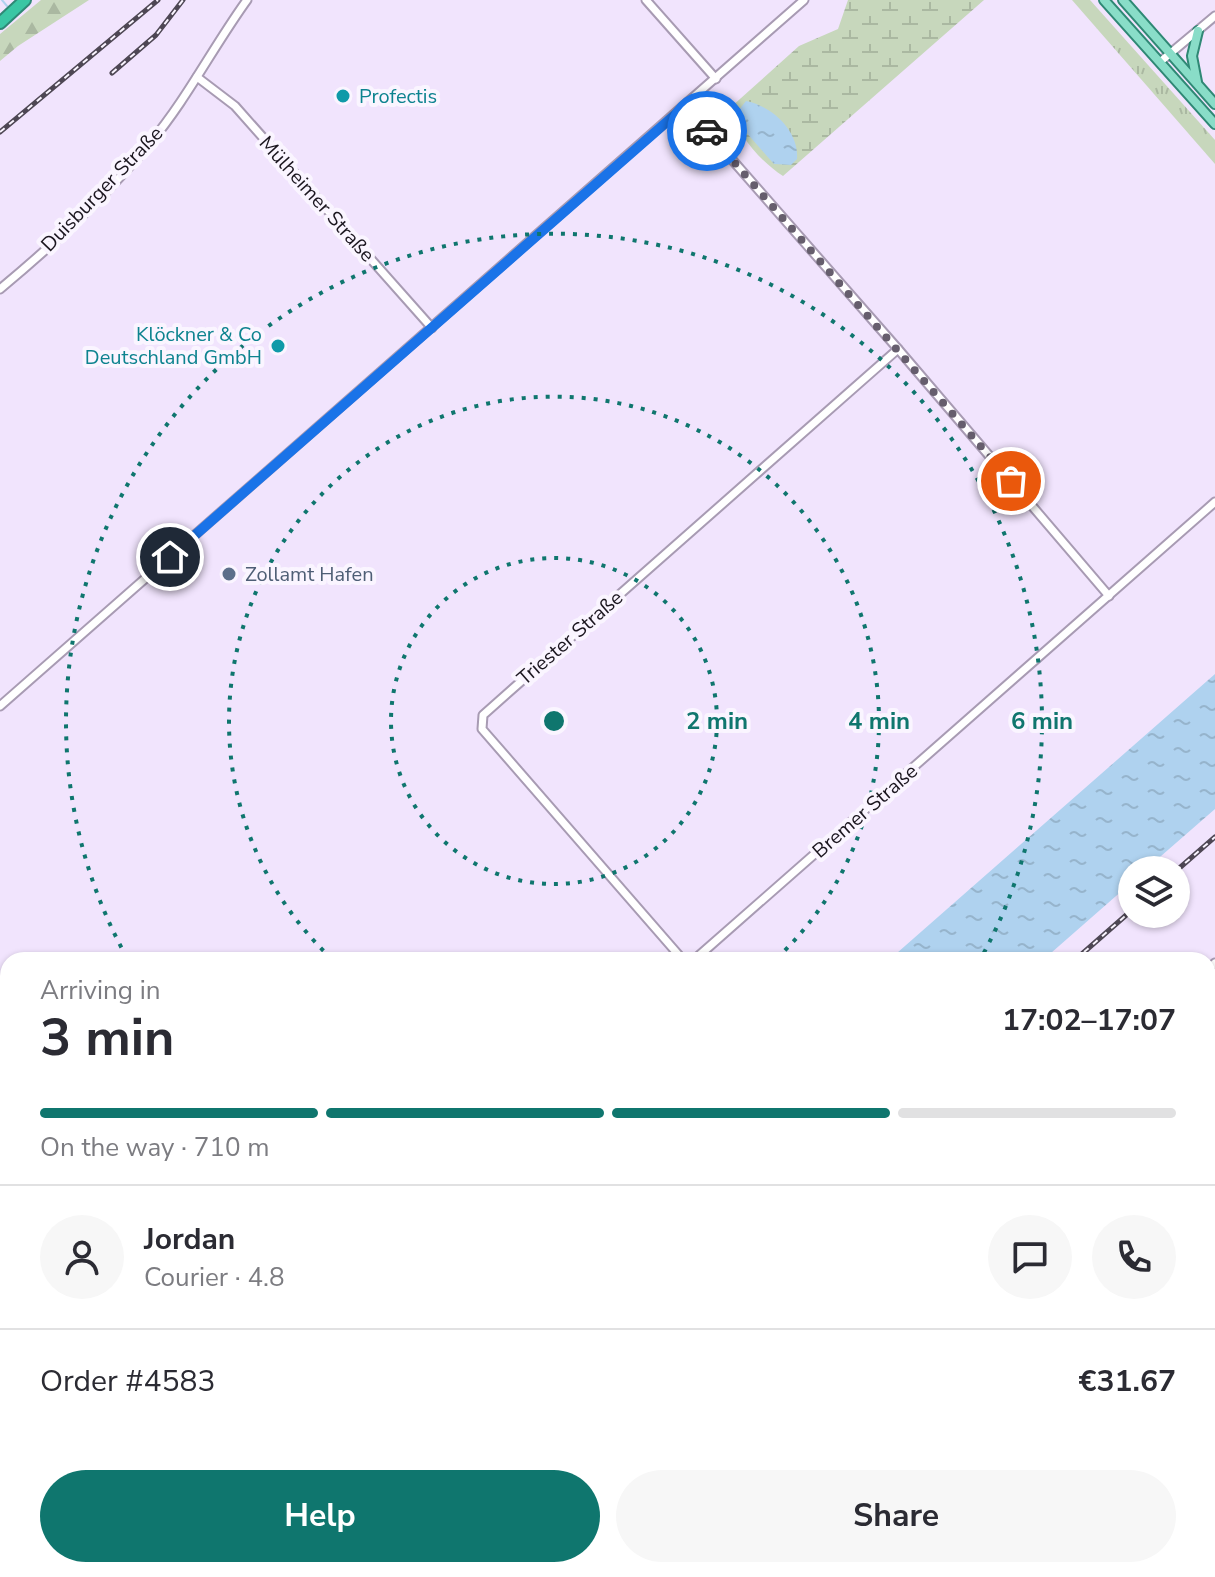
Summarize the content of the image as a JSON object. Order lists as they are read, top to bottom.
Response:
{
  "streets": {
    "street": [
      "Duisburger Straße",
      "Mülheimer Straße",
      "Triester Straße",
      "Bremer Straße"
    ]
  },
  "crossings": [
    ["Duisburger Straße", "Mülheimer Straße"]
  ],
  "places": ["Profectis", "Klöckner & Co Deutschland GmbH", "Zollamt Hafen"],
  "page": {
    "heading": ["3 min", "Arriving in", "17:02–17:07"],
    "panel": [
      "Jordan",
      "Courier · 4.8",
      "Order #4583",
      "€31.67"
    ],
    "bar": "On the way · 710 m",
    "buttons": ["Help", "Share"]
  },
  "rings": ["2 min", "4 min", "6 min"]
}
